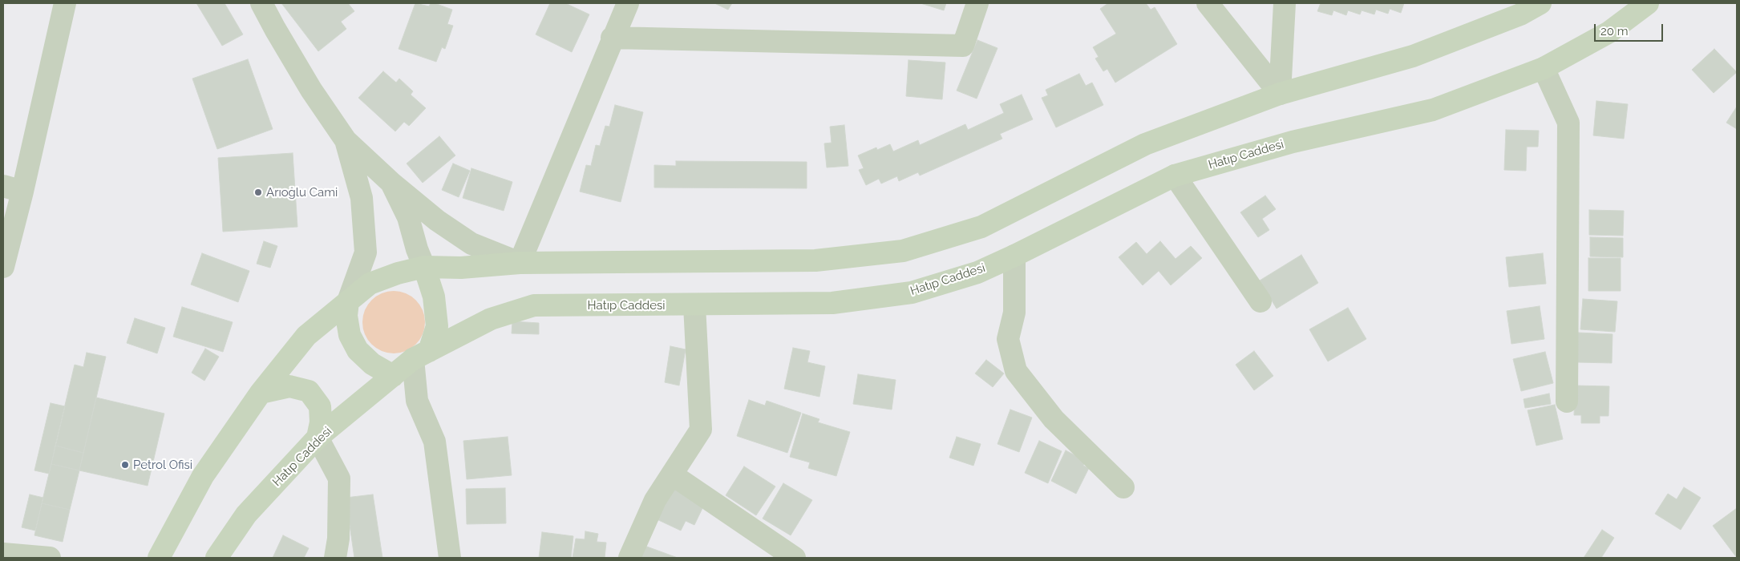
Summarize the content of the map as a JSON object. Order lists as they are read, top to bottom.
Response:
{
  "streets": {
    "main road": ["Hatıp Caddesi"]
  },
  "places": ["Arıoğlu Cami", "Petrol Ofisi"],
  "scale_bar": "20 m"
}
